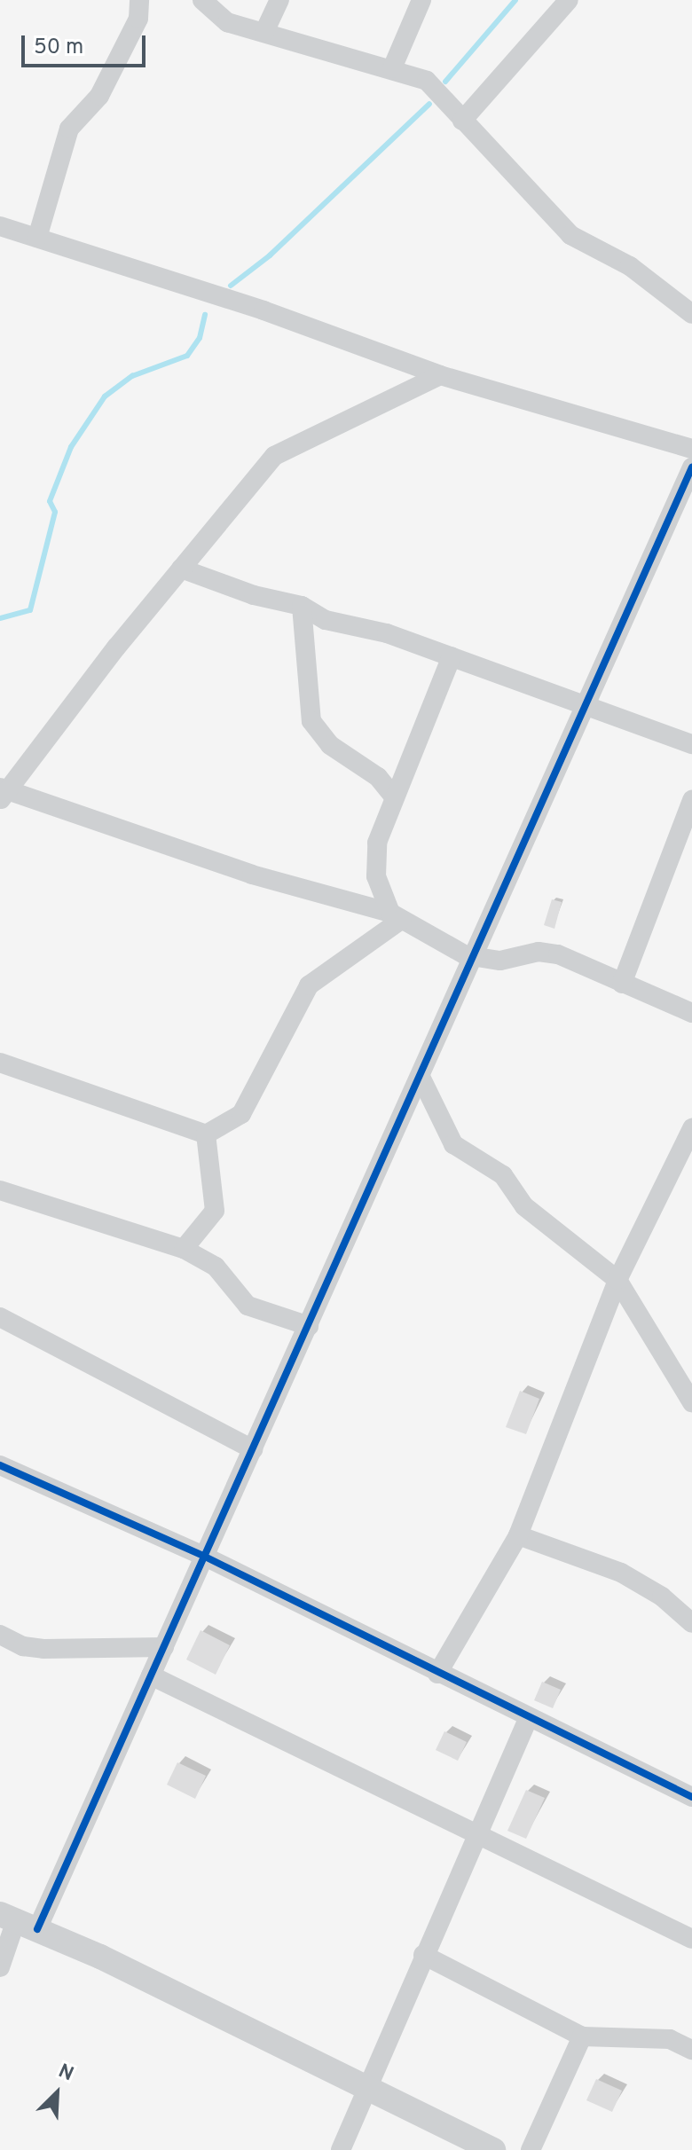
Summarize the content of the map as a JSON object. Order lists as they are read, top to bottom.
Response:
{
  "scale_bar": "50 m",
  "north": "top right"
}
